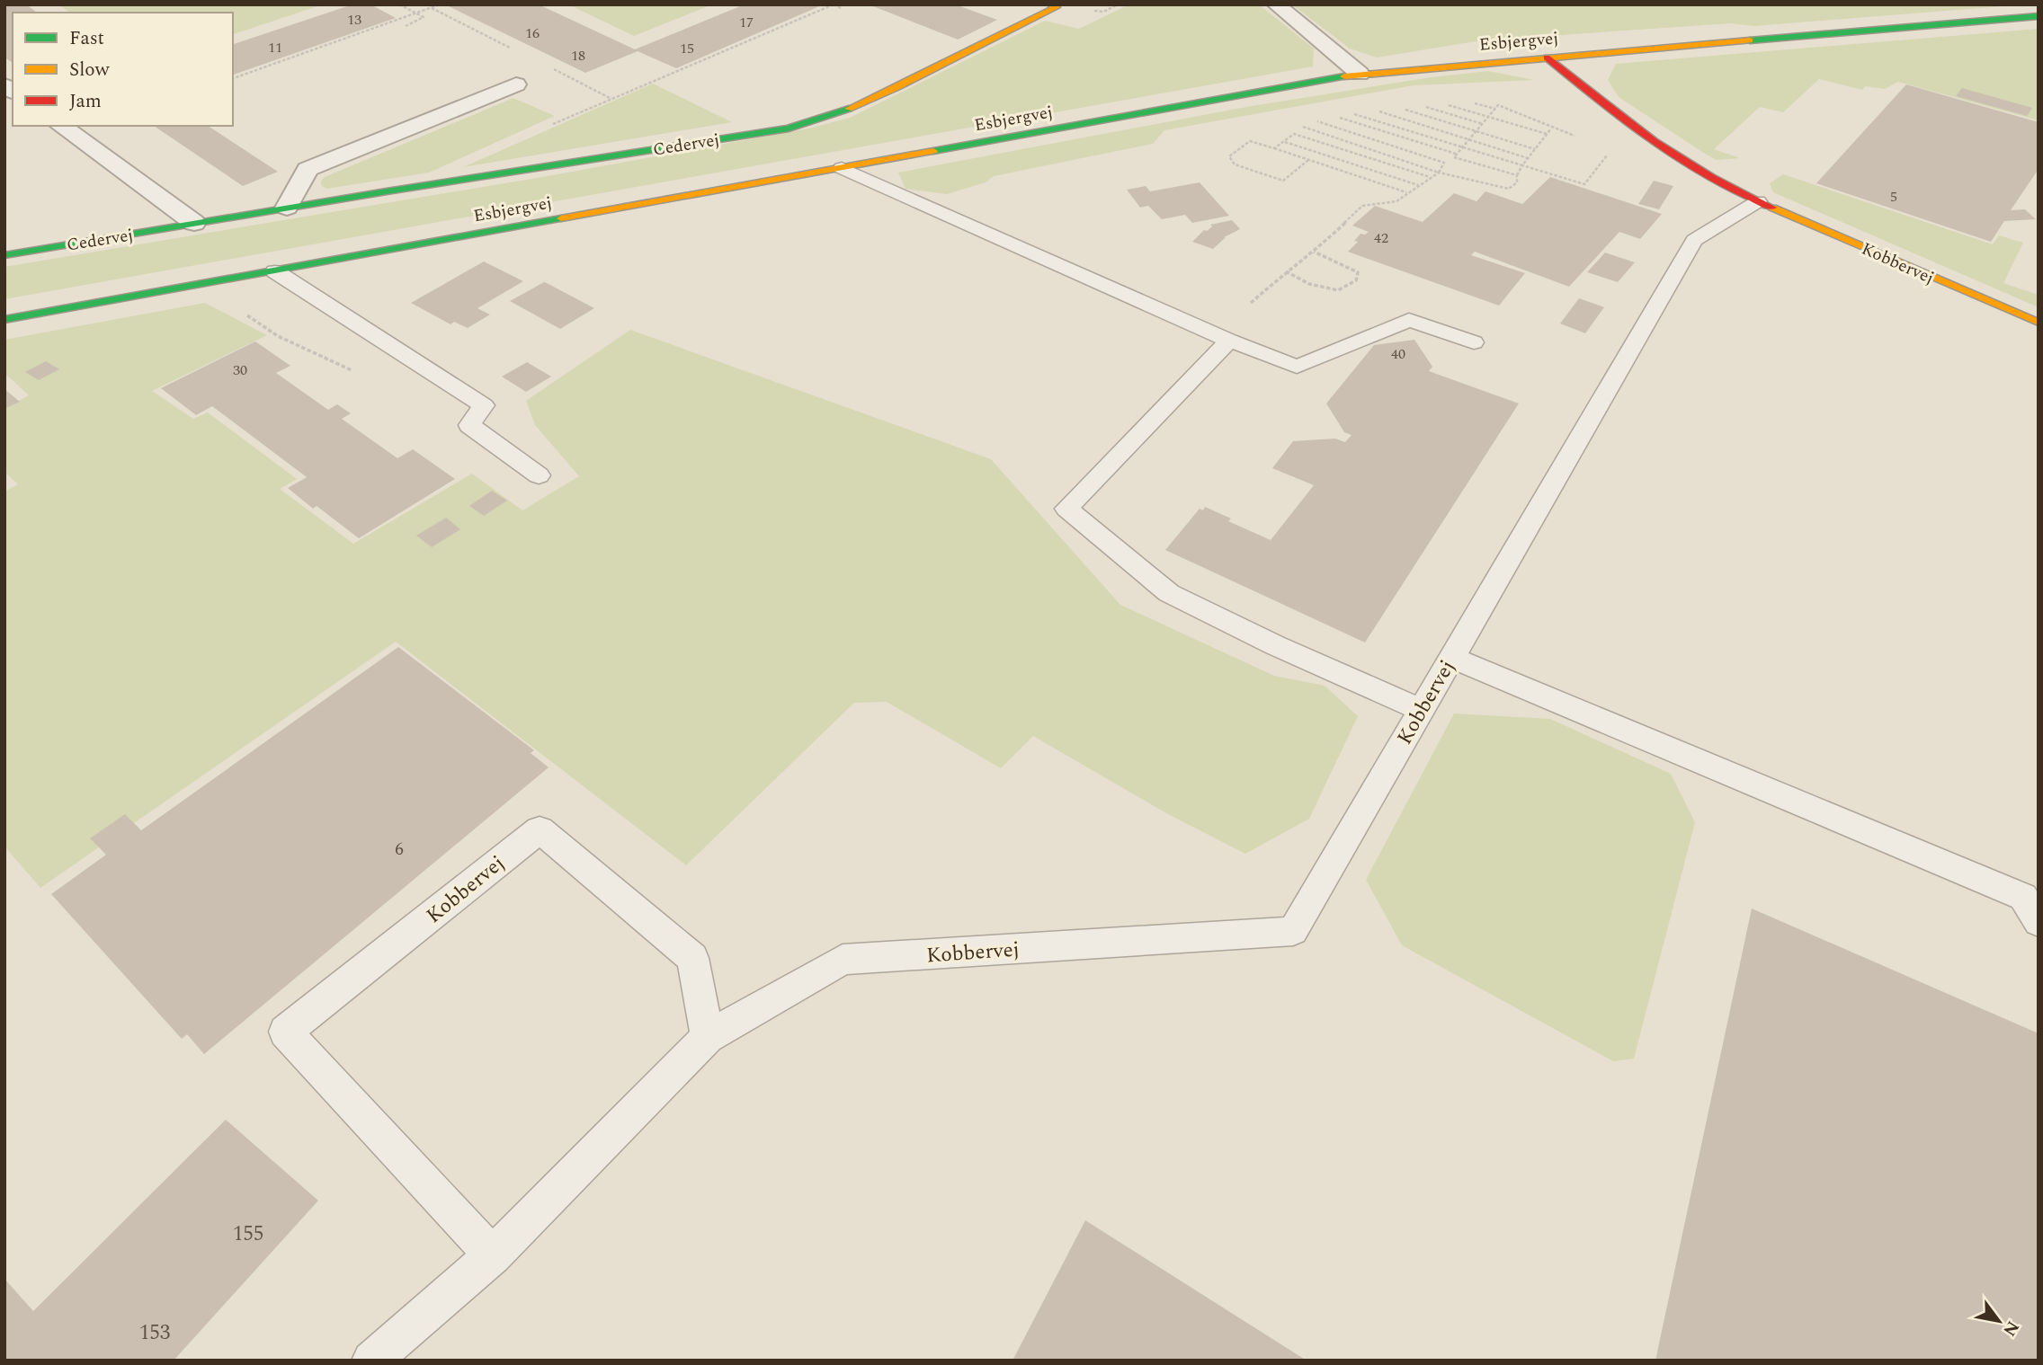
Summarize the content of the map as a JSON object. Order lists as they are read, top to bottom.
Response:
{
  "streets": {
    "main road": ["Esbjergvej", "Cedervej", "Kobbervej"]
  },
  "crossings": [
    ["Esbjergvej", "Kobbervej"]
  ],
  "house_numbers": [
    "13",
    "17",
    "16",
    "11",
    "15",
    "18",
    "5",
    "42",
    "40",
    "30",
    "6",
    "155",
    "153"
  ],
  "legend": ["Fast", "Slow", "Jam"],
  "north": "bottom right"
}
